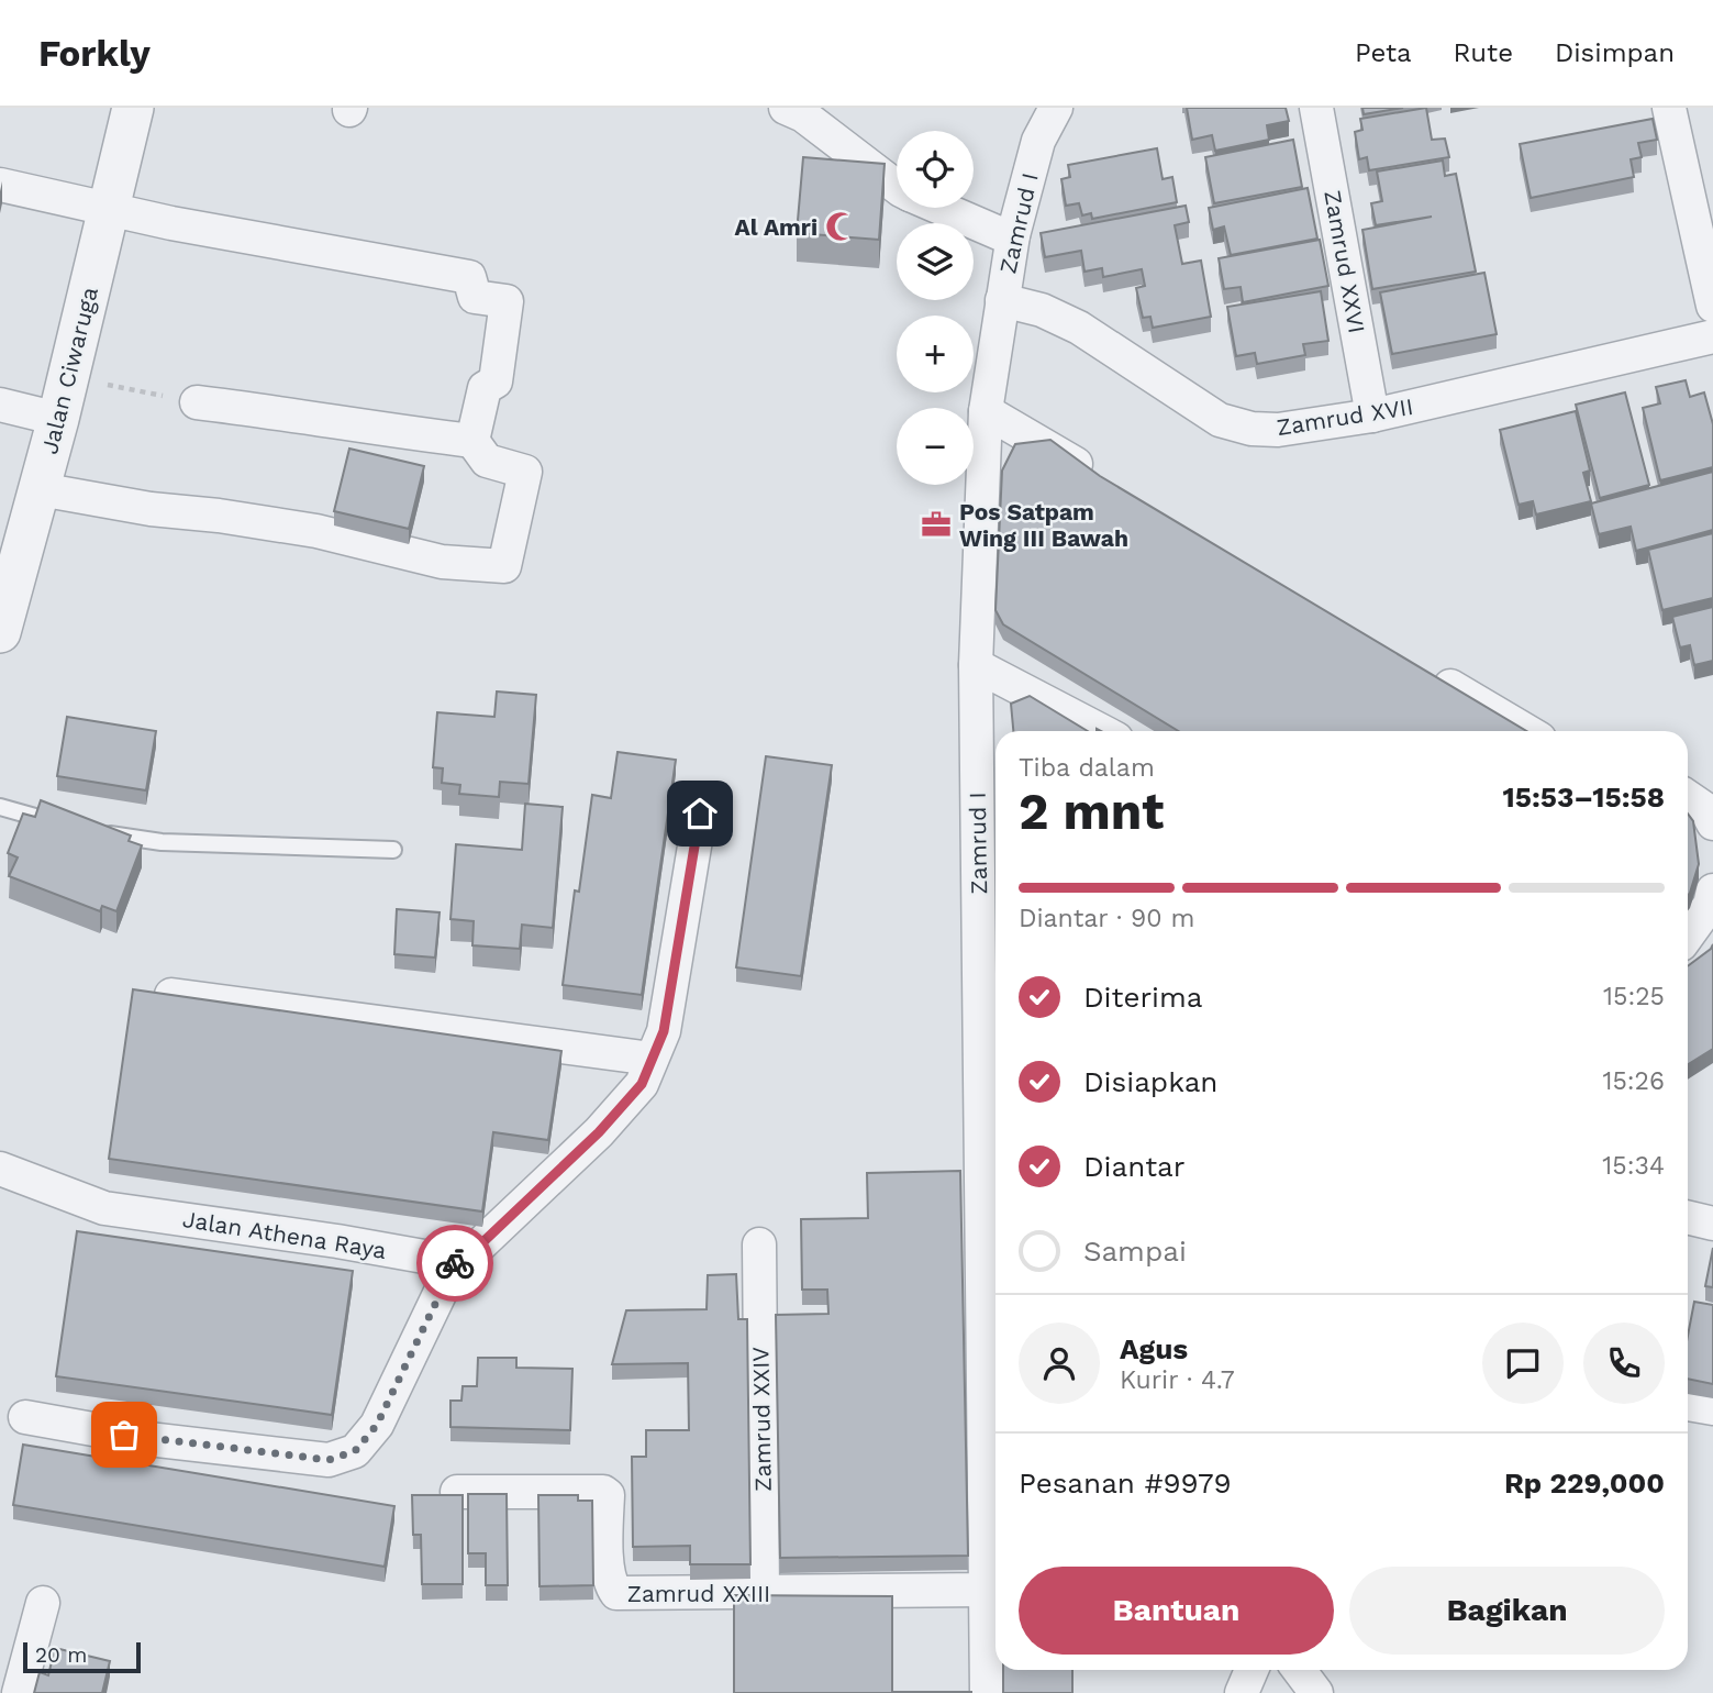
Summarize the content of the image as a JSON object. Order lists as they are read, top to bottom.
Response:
{
  "streets": {
    "street": [
      "Zamrud I",
      "Zamrud XXVI",
      "Jalan Ciwaruga",
      "Zamrud XVII",
      "Jalan Athena Raya",
      "Zamrud XXIV",
      "Zamrud XXIII"
    ]
  },
  "crossings": [
    ["Zamrud I", "Zamrud XVII"],
    ["Zamrud I", "Zamrud XXIII"],
    ["Zamrud XXVI", "Zamrud XVII"],
    ["Zamrud XXIV", "Zamrud XXIII"]
  ],
  "places": {
    "mosque": ["Al Amri"],
    "office": ["Pos Satpam Wing III Bawah"]
  },
  "scale_bar": "20 m",
  "page": {
    "header": "Forkly",
    "nav": ["Peta", "Rute", "Disimpan"],
    "map_buttons": ["+", "−"],
    "heading": ["2 mnt", "Tiba dalam", "15:53–15:58"],
    "panel": [
      "Agus",
      "Kurir · 4.7",
      "Pesanan #9979",
      "Rp 229,000"
    ],
    "bar": "Diantar · 90 m",
    "list": [
      ["Diterima", "15:25"],
      ["Disiapkan", "15:26"],
      ["Diantar", "15:34"],
      "Sampai"
    ],
    "buttons": ["Bantuan", "Bagikan"],
    "scale": "20 m"
  }
}
